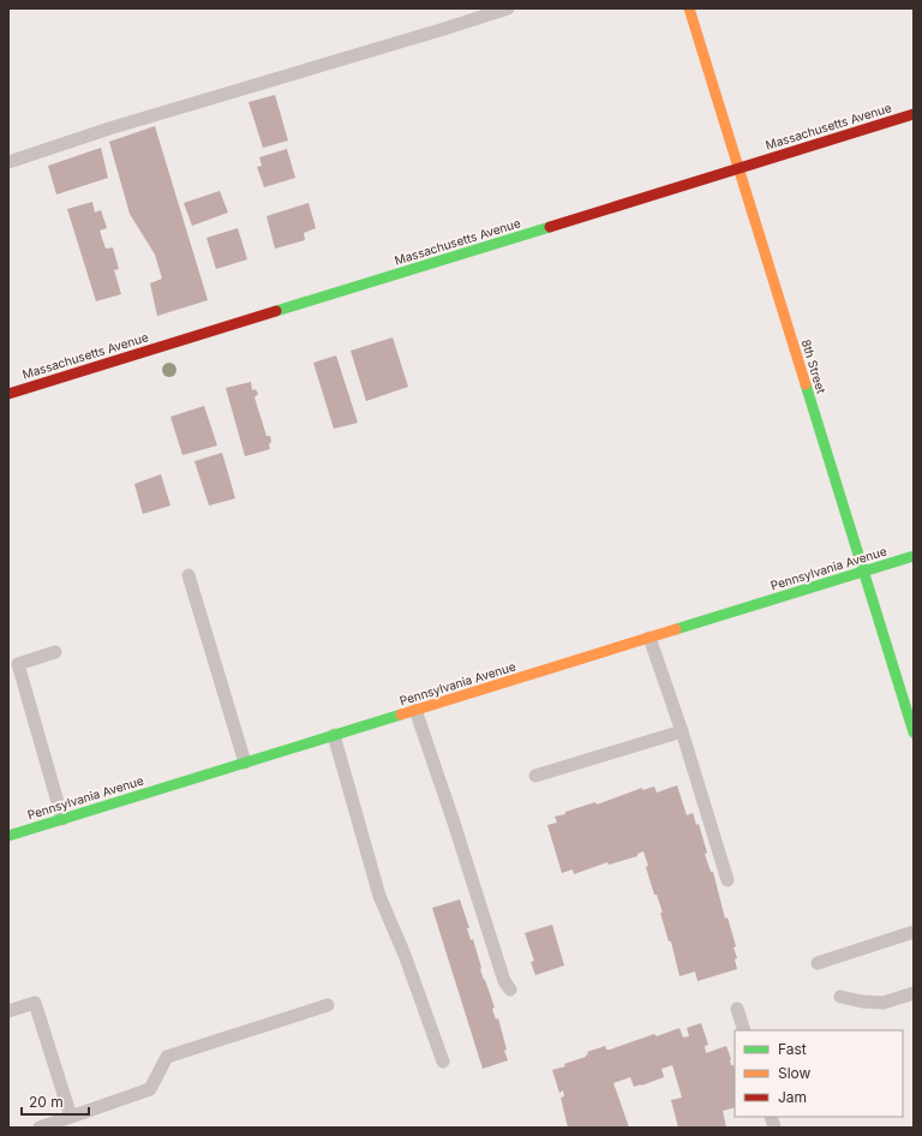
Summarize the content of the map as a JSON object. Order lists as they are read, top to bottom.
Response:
{
  "streets": {
    "street": ["Massachusetts Avenue", "8th Street", "Pennsylvania Avenue"]
  },
  "crossings": [
    ["Massachusetts Avenue", "8th Street"],
    ["8th Street", "Pennsylvania Avenue"]
  ],
  "legend": ["Fast", "Slow", "Jam"],
  "scale_bar": "20 m"
}
